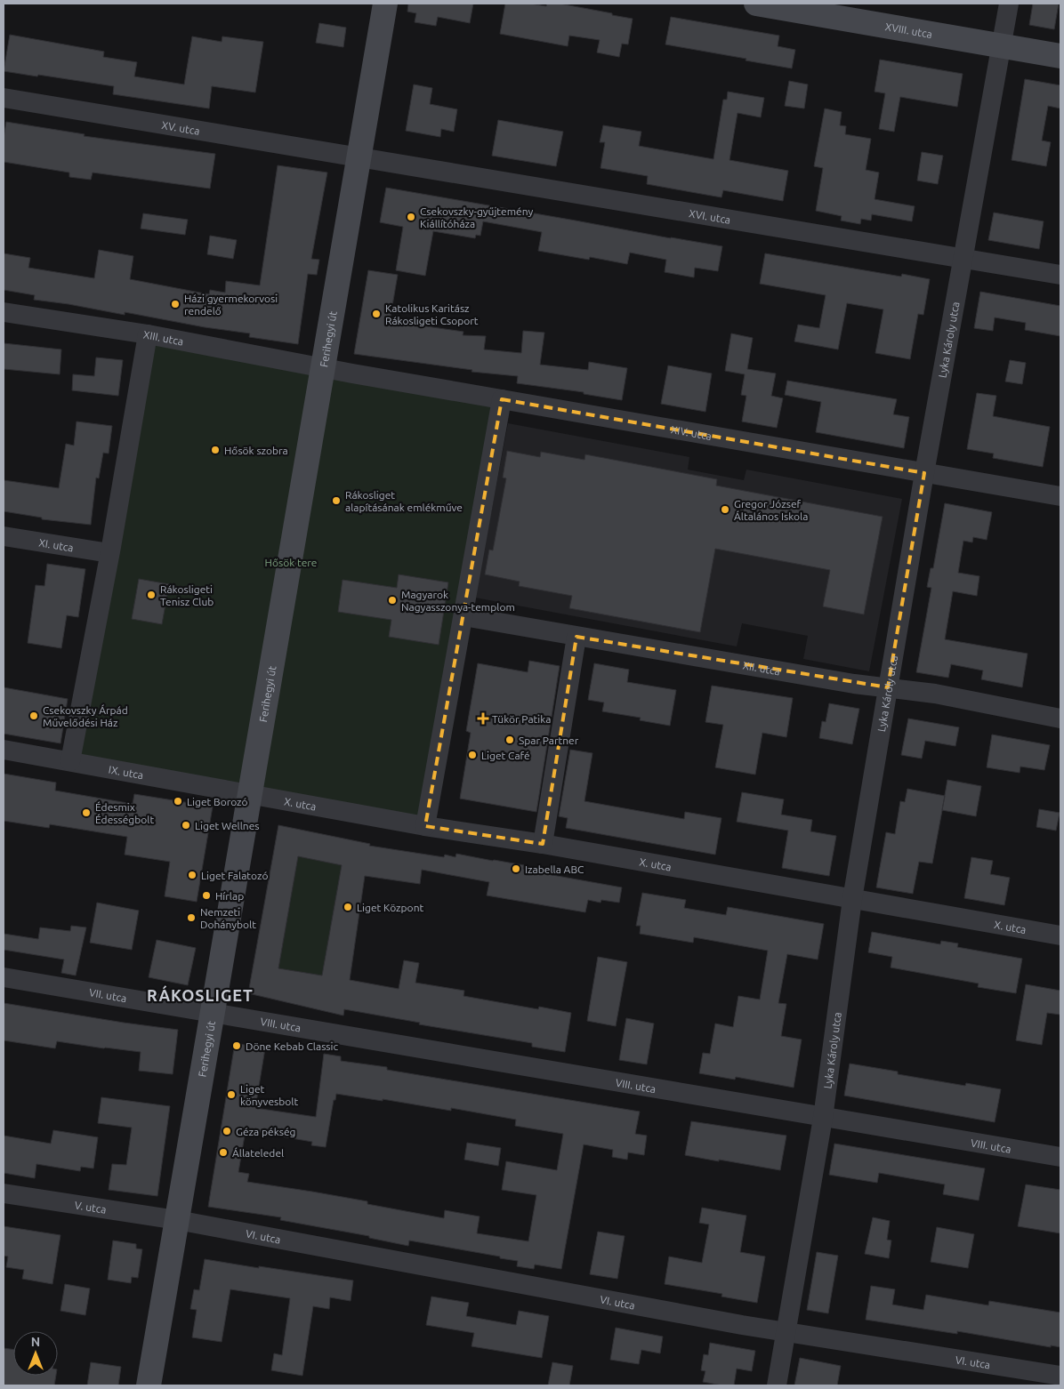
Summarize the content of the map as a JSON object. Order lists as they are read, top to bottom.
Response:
{
  "streets": {
    "street": [
      "XVIII. utca",
      "XV. utca",
      "XVI. utca",
      "XIII. utca",
      "Lyka Károly utca",
      "Ferihegyi út",
      "XIV. utca",
      "XI. utca",
      "XII. utca",
      "IX. utca",
      "X. utca",
      "VII. utca",
      "VIII. utca",
      "V. utca",
      "VI. utca"
    ]
  },
  "crossings": [
    ["XVIII. utca", "Lyka Károly utca"],
    ["XV. utca", "XVI. utca"],
    ["XV. utca", "Ferihegyi út"],
    ["XVI. utca", "Lyka Károly utca"],
    ["XVI. utca", "Ferihegyi út"],
    ["XIII. utca", "Ferihegyi út"],
    ["XIII. utca", "XIV. utca"],
    ["Lyka Károly utca", "XIV. utca"],
    ["Lyka Károly utca", "XII. utca"],
    ["Lyka Károly utca", "X. utca"],
    ["Lyka Károly utca", "VIII. utca"],
    ["Lyka Károly utca", "VI. utca"],
    ["Ferihegyi út", "XIV. utca"],
    ["Ferihegyi út", "IX. utca"],
    ["Ferihegyi út", "X. utca"],
    ["Ferihegyi út", "VII. utca"],
    ["Ferihegyi út", "VIII. utca"],
    ["Ferihegyi út", "V. utca"],
    ["Ferihegyi út", "VI. utca"],
    ["IX. utca", "X. utca"],
    ["VII. utca", "VIII. utca"],
    ["V. utca", "VI. utca"]
  ],
  "districts": ["RÁKOSLIGET"],
  "parks": ["Hősök tere"],
  "places": {
    "other": [
      "Csekovszky-gyűjtemény Kiállítóháza",
      "Házi gyermekorvosi rendelő",
      "Katolikus Karitász Rákosligeti Csoport",
      "Hősök szobra",
      "Rákosliget alapításának emlékműve",
      "Gregor József Általános Iskola",
      "Rákosligeti Tenisz Club",
      "Magyarok Nagyasszonya-templom",
      "Csekovszky Árpád Művelődési Ház",
      "Spar Partner",
      "Liget Café",
      "Liget Borozó",
      "Édesmix Édességbolt",
      "Liget Wellnes",
      "Izabella ABC",
      "Liget Falatozó",
      "Hírlap",
      "Liget Központ",
      "Nemzeti Dohánybolt",
      "Döne Kebab Classic",
      "Liget könyvesbolt",
      "Géza pékség",
      "Állateledel"
    ],
    "health": ["Tükör Patika"]
  },
  "north": "top"
}
